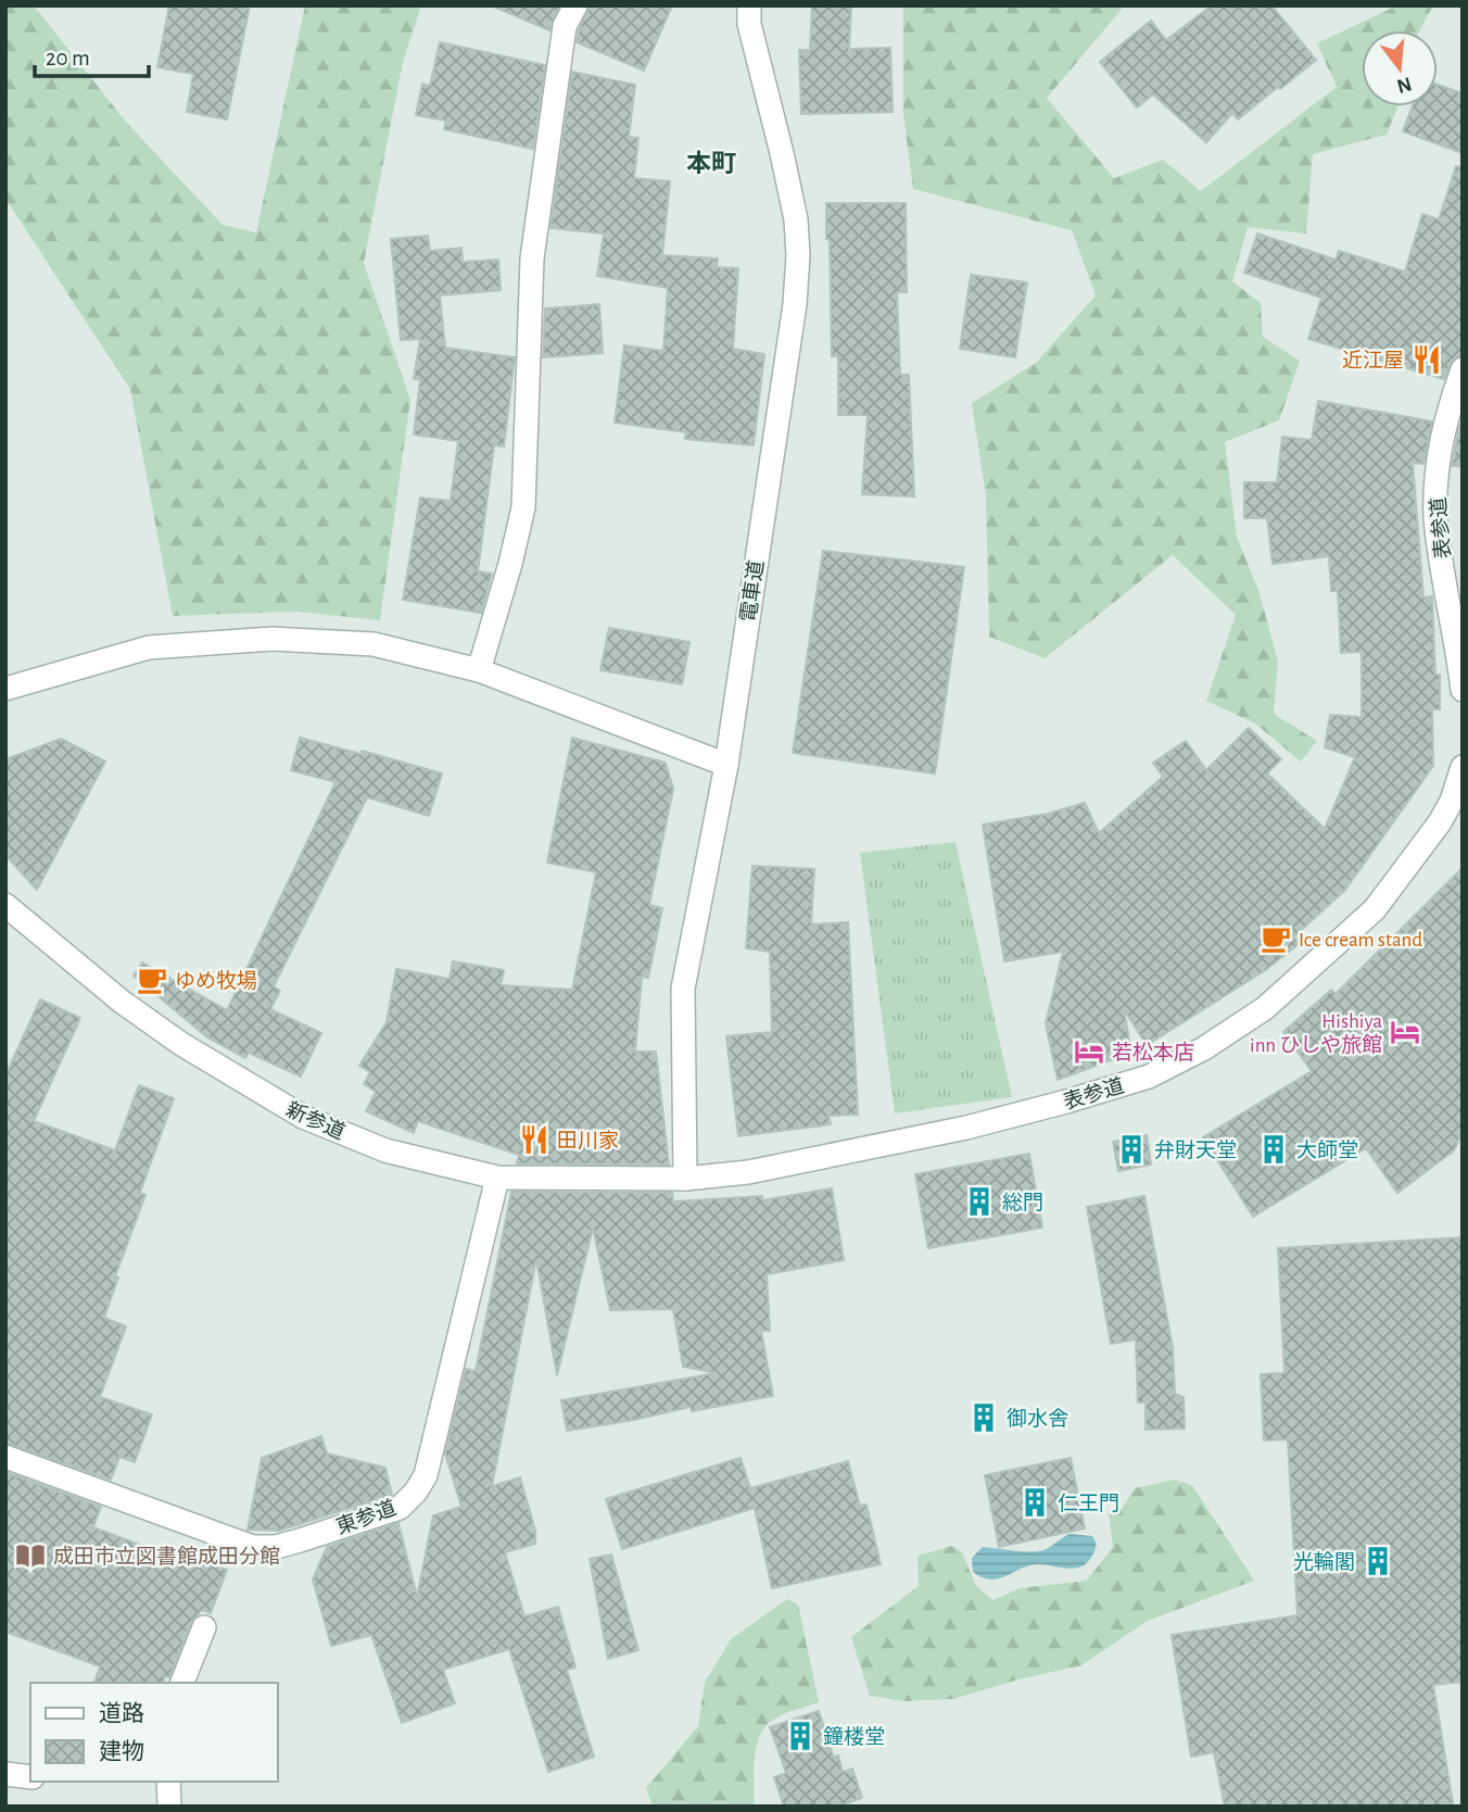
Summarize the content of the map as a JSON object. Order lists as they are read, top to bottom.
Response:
{
  "streets": {
    "street": [
      "表参道",
      "電車道",
      "新参道",
      "東参道"
    ]
  },
  "crossings": [
    ["表参道", "電車道"],
    ["表参道", "新参道"],
    ["電車道", "新参道"],
    ["新参道", "東参道"]
  ],
  "districts": ["本町"],
  "places": {
    "restaurant": ["近江屋", "田川家"],
    "cafe": ["Ice cream stand", "ゆめ牧場"],
    "hotel": ["Hishiya inn ひしや旅館", "若松本店"],
    "building": [
      "弁財天堂",
      "大師堂",
      "総門",
      "御水舎",
      "仁王門",
      "光輪閣",
      "鐘楼堂"
    ],
    "library": ["成田市立図書館成田分館"]
  },
  "legend": ["道路", "建物"],
  "scale_bar": "20 m",
  "north": "bottom"
}
